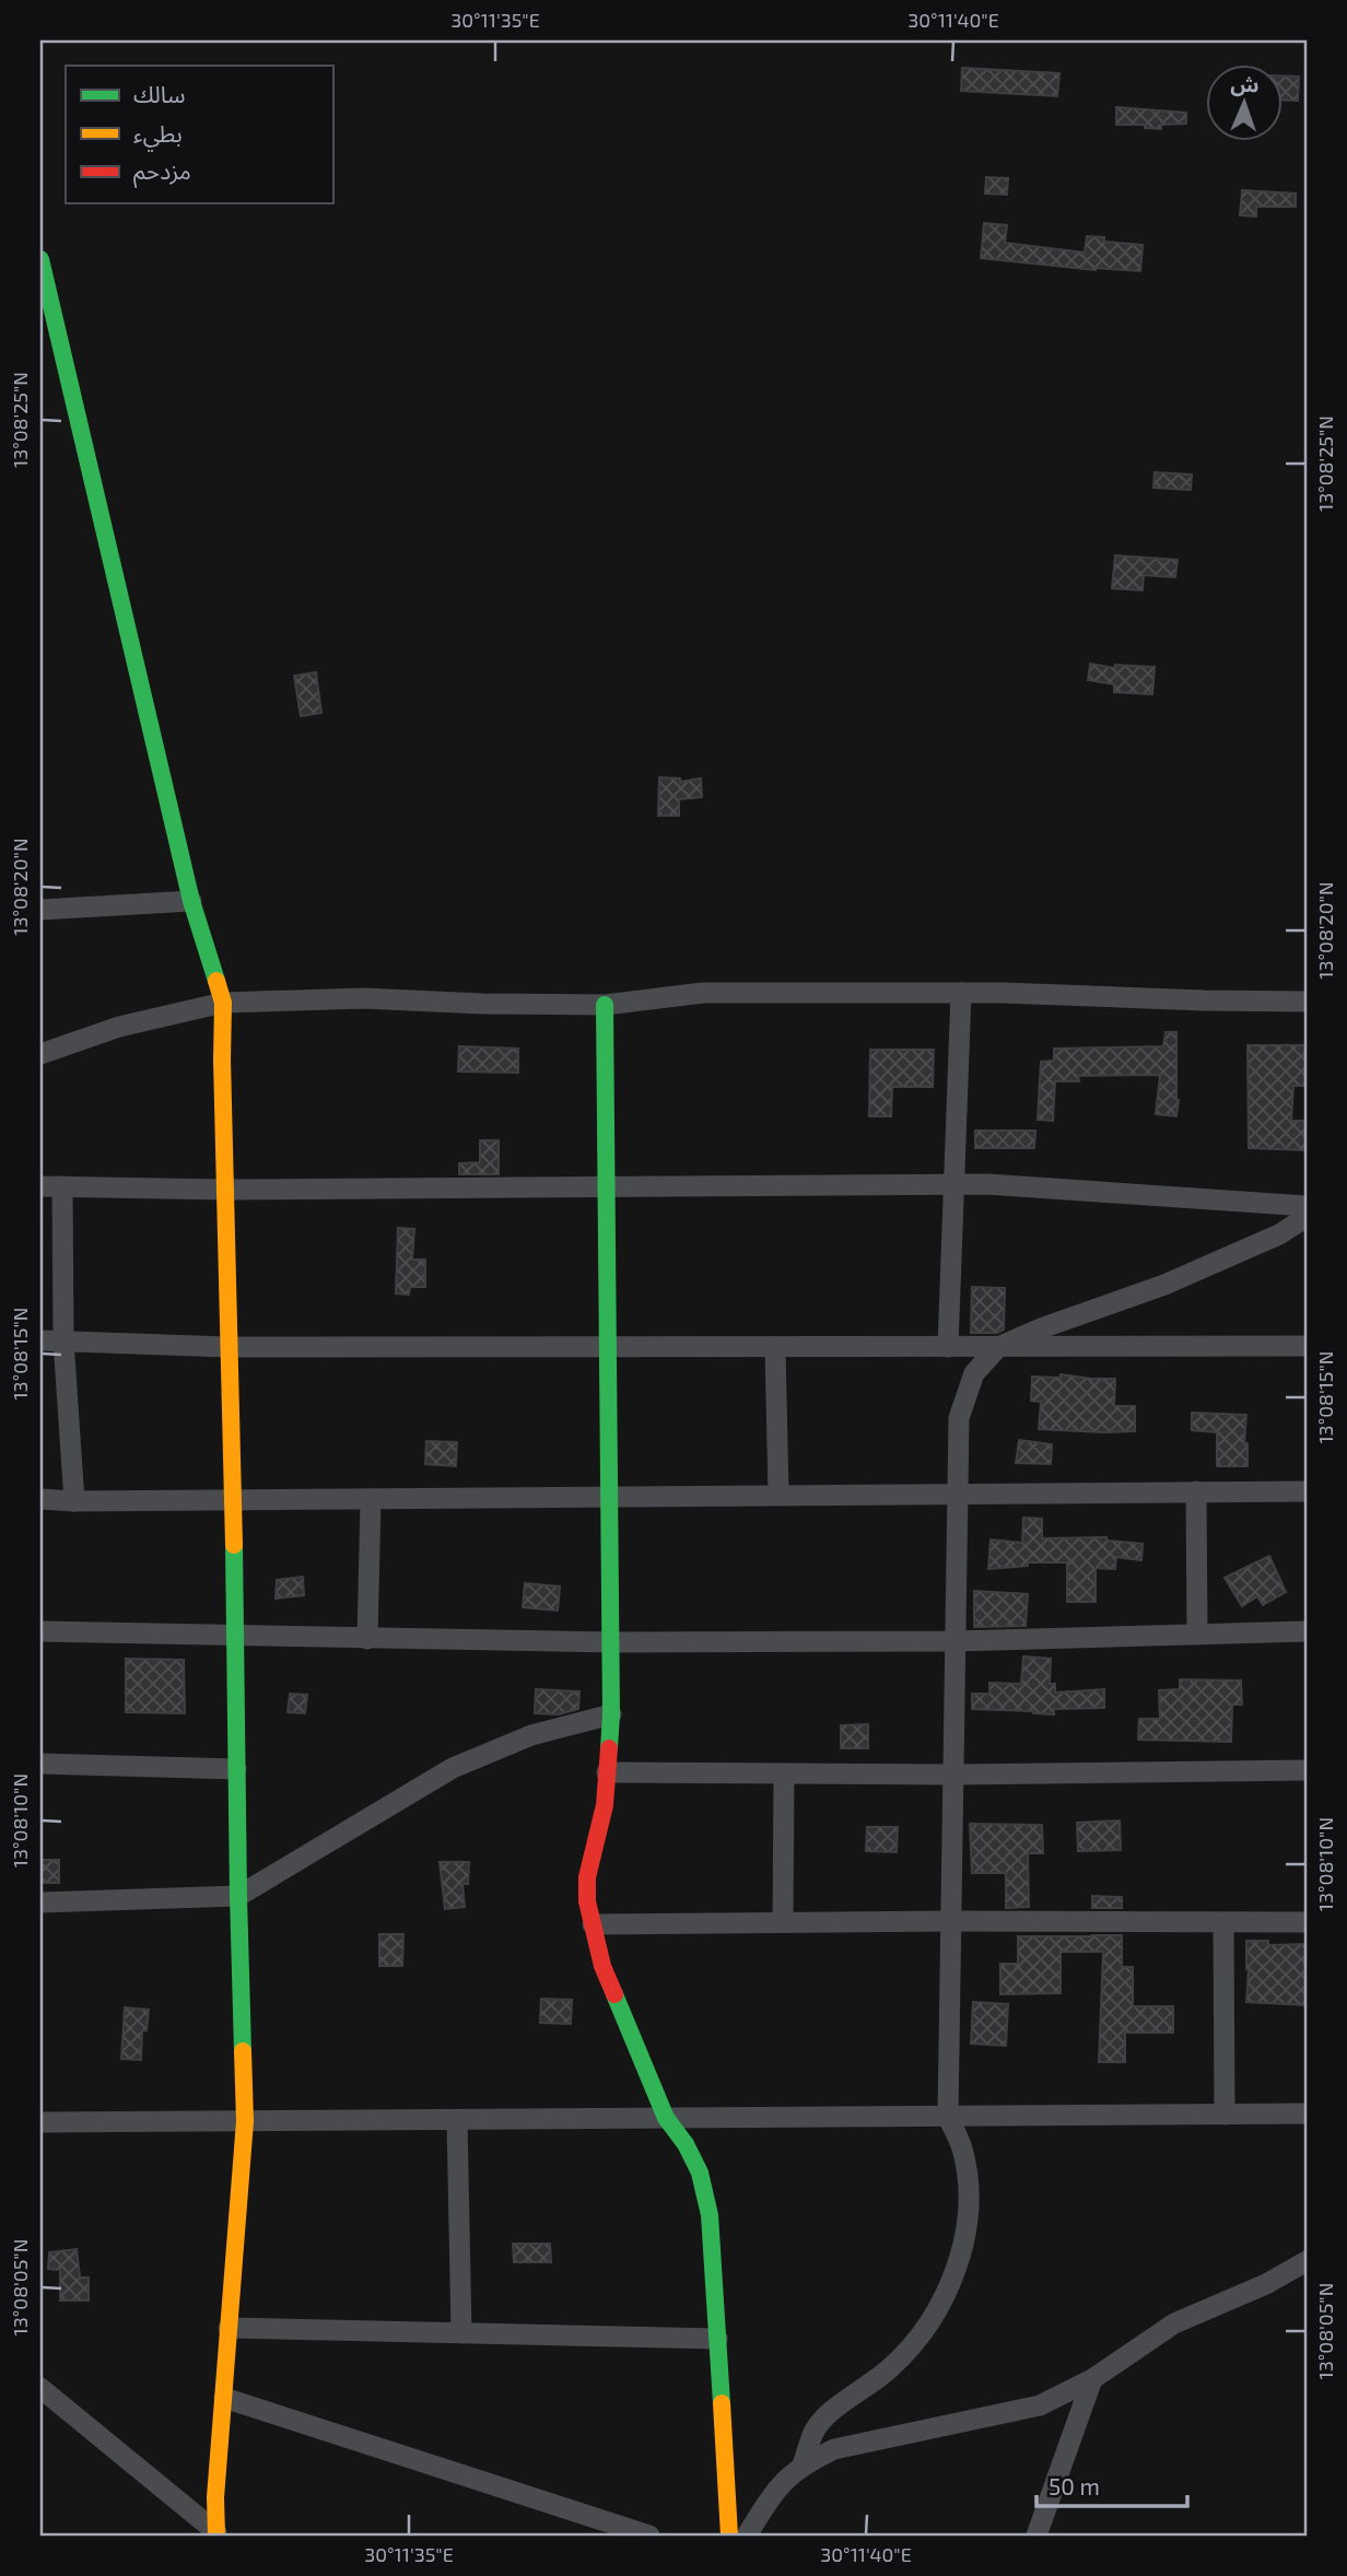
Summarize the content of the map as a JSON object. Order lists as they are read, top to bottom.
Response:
{
  "legend": ["سالك", "بطيء", "مزدحم"],
  "scale_bar": "50 m",
  "north": "top",
  "coordinates": [
    "30°11'35\"E",
    "30°11'40\"E",
    "13°08'25\"N",
    "13°08'20\"N",
    "13°08'15\"N",
    "13°08'10\"N",
    "13°08'05\"N"
  ]
}
